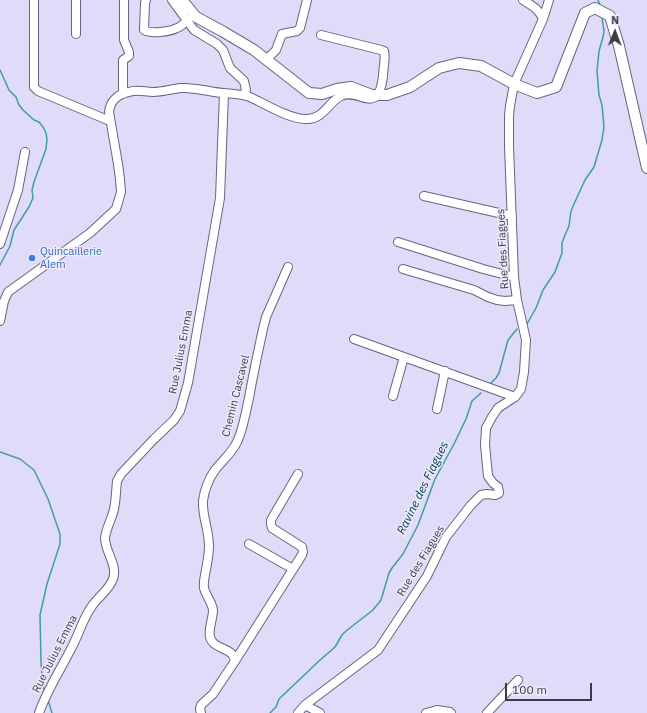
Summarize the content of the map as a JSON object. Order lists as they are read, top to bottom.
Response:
{
  "streets": {
    "street": ["Rue des Fiagues", "Rue Julius Emma", "Chemin Cascavel"]
  },
  "water": ["Ravine des Fiagues"],
  "places": ["Quincaillerie Alem"],
  "scale_bar": "100 m",
  "north": "top"
}
